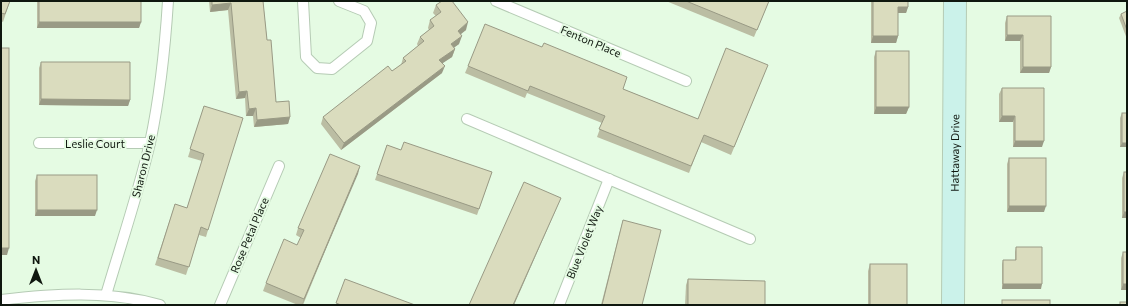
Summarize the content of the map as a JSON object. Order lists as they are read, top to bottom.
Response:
{
  "streets": {
    "street": ["Hattaway Drive"],
    "lane": [
      "Fenton Place",
      "Leslie Court",
      "Sharon Drive",
      "Rose Petal Place",
      "Blue Violet Way"
    ]
  },
  "crossings": [
    ["Leslie Court", "Sharon Drive"]
  ],
  "north": "top"
}
